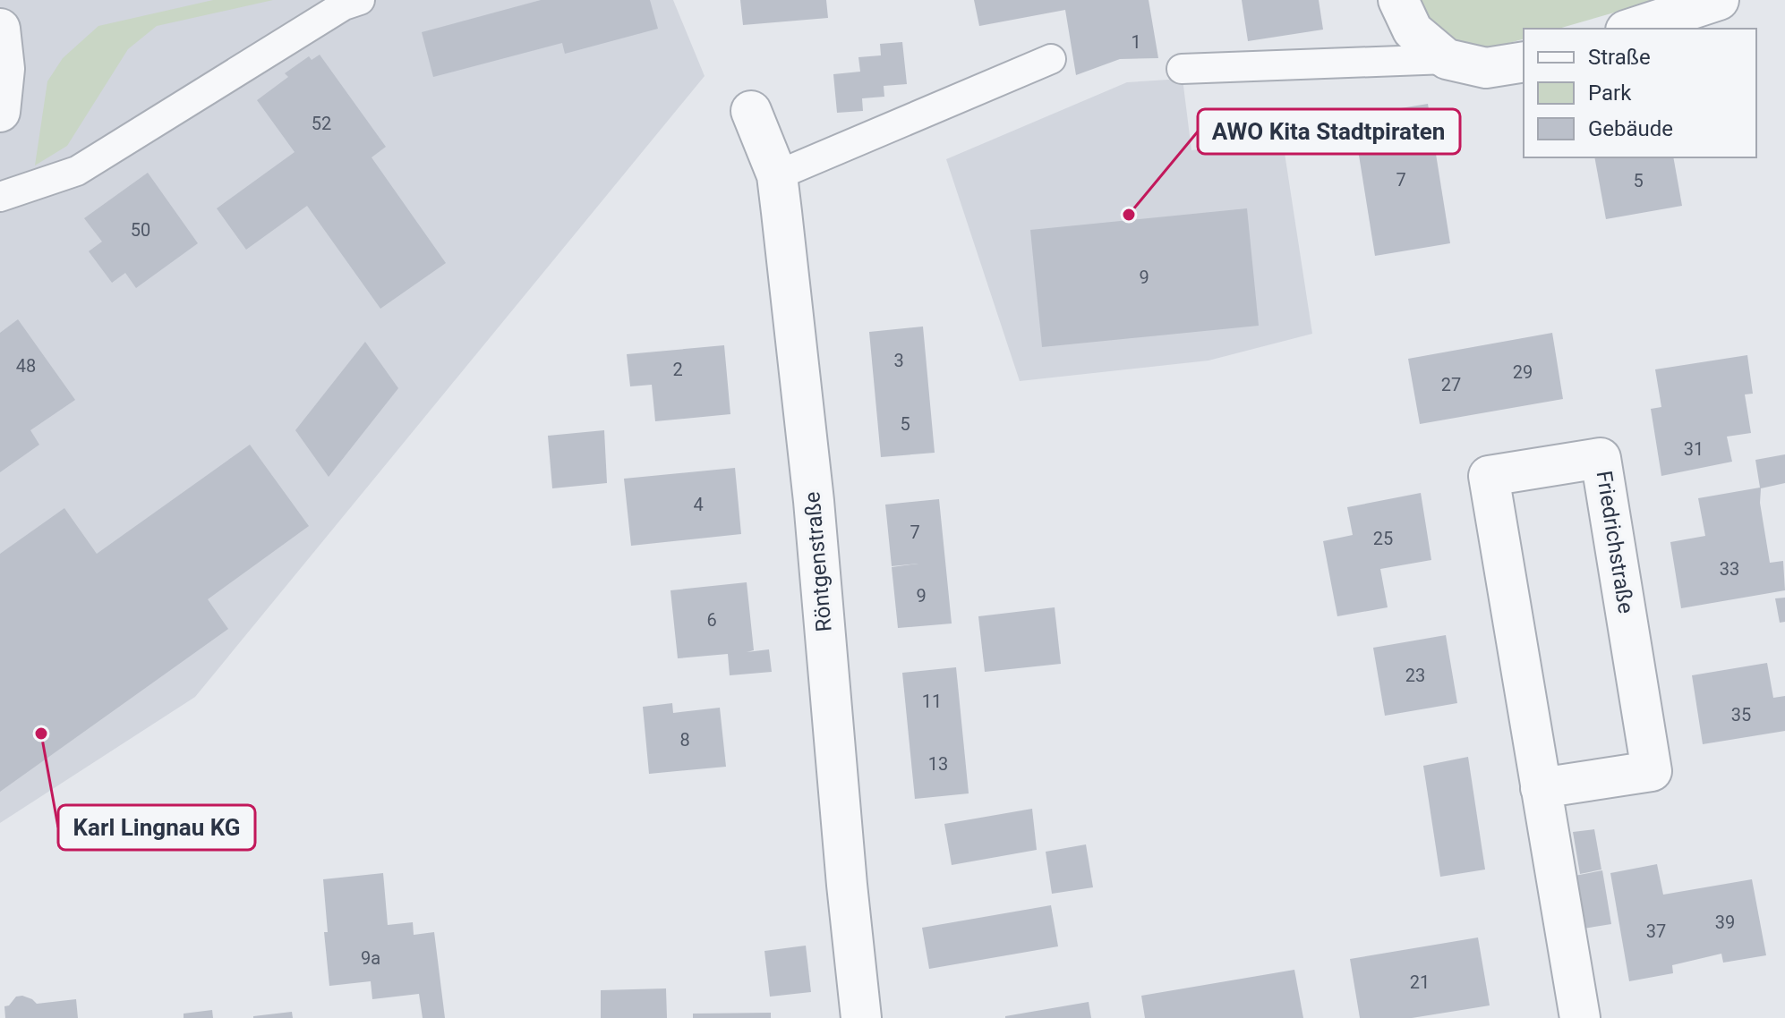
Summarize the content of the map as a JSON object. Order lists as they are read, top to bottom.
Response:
{
  "streets": {
    "street": ["Friedrichstraße", "Röntgenstraße"]
  },
  "places": ["AWO Kita Stadtpiraten", "Karl Lingnau KG"],
  "house_numbers": [
    "1",
    "52",
    "7",
    "5",
    "50",
    "9",
    "3",
    "48",
    "2",
    "29",
    "27",
    "5",
    "31",
    "4",
    "7",
    "25",
    "33",
    "9",
    "6",
    "23",
    "11",
    "35",
    "8",
    "13",
    "39",
    "37",
    "9a",
    "21"
  ],
  "legend": ["Straße", "Park", "Gebäude"]
}
